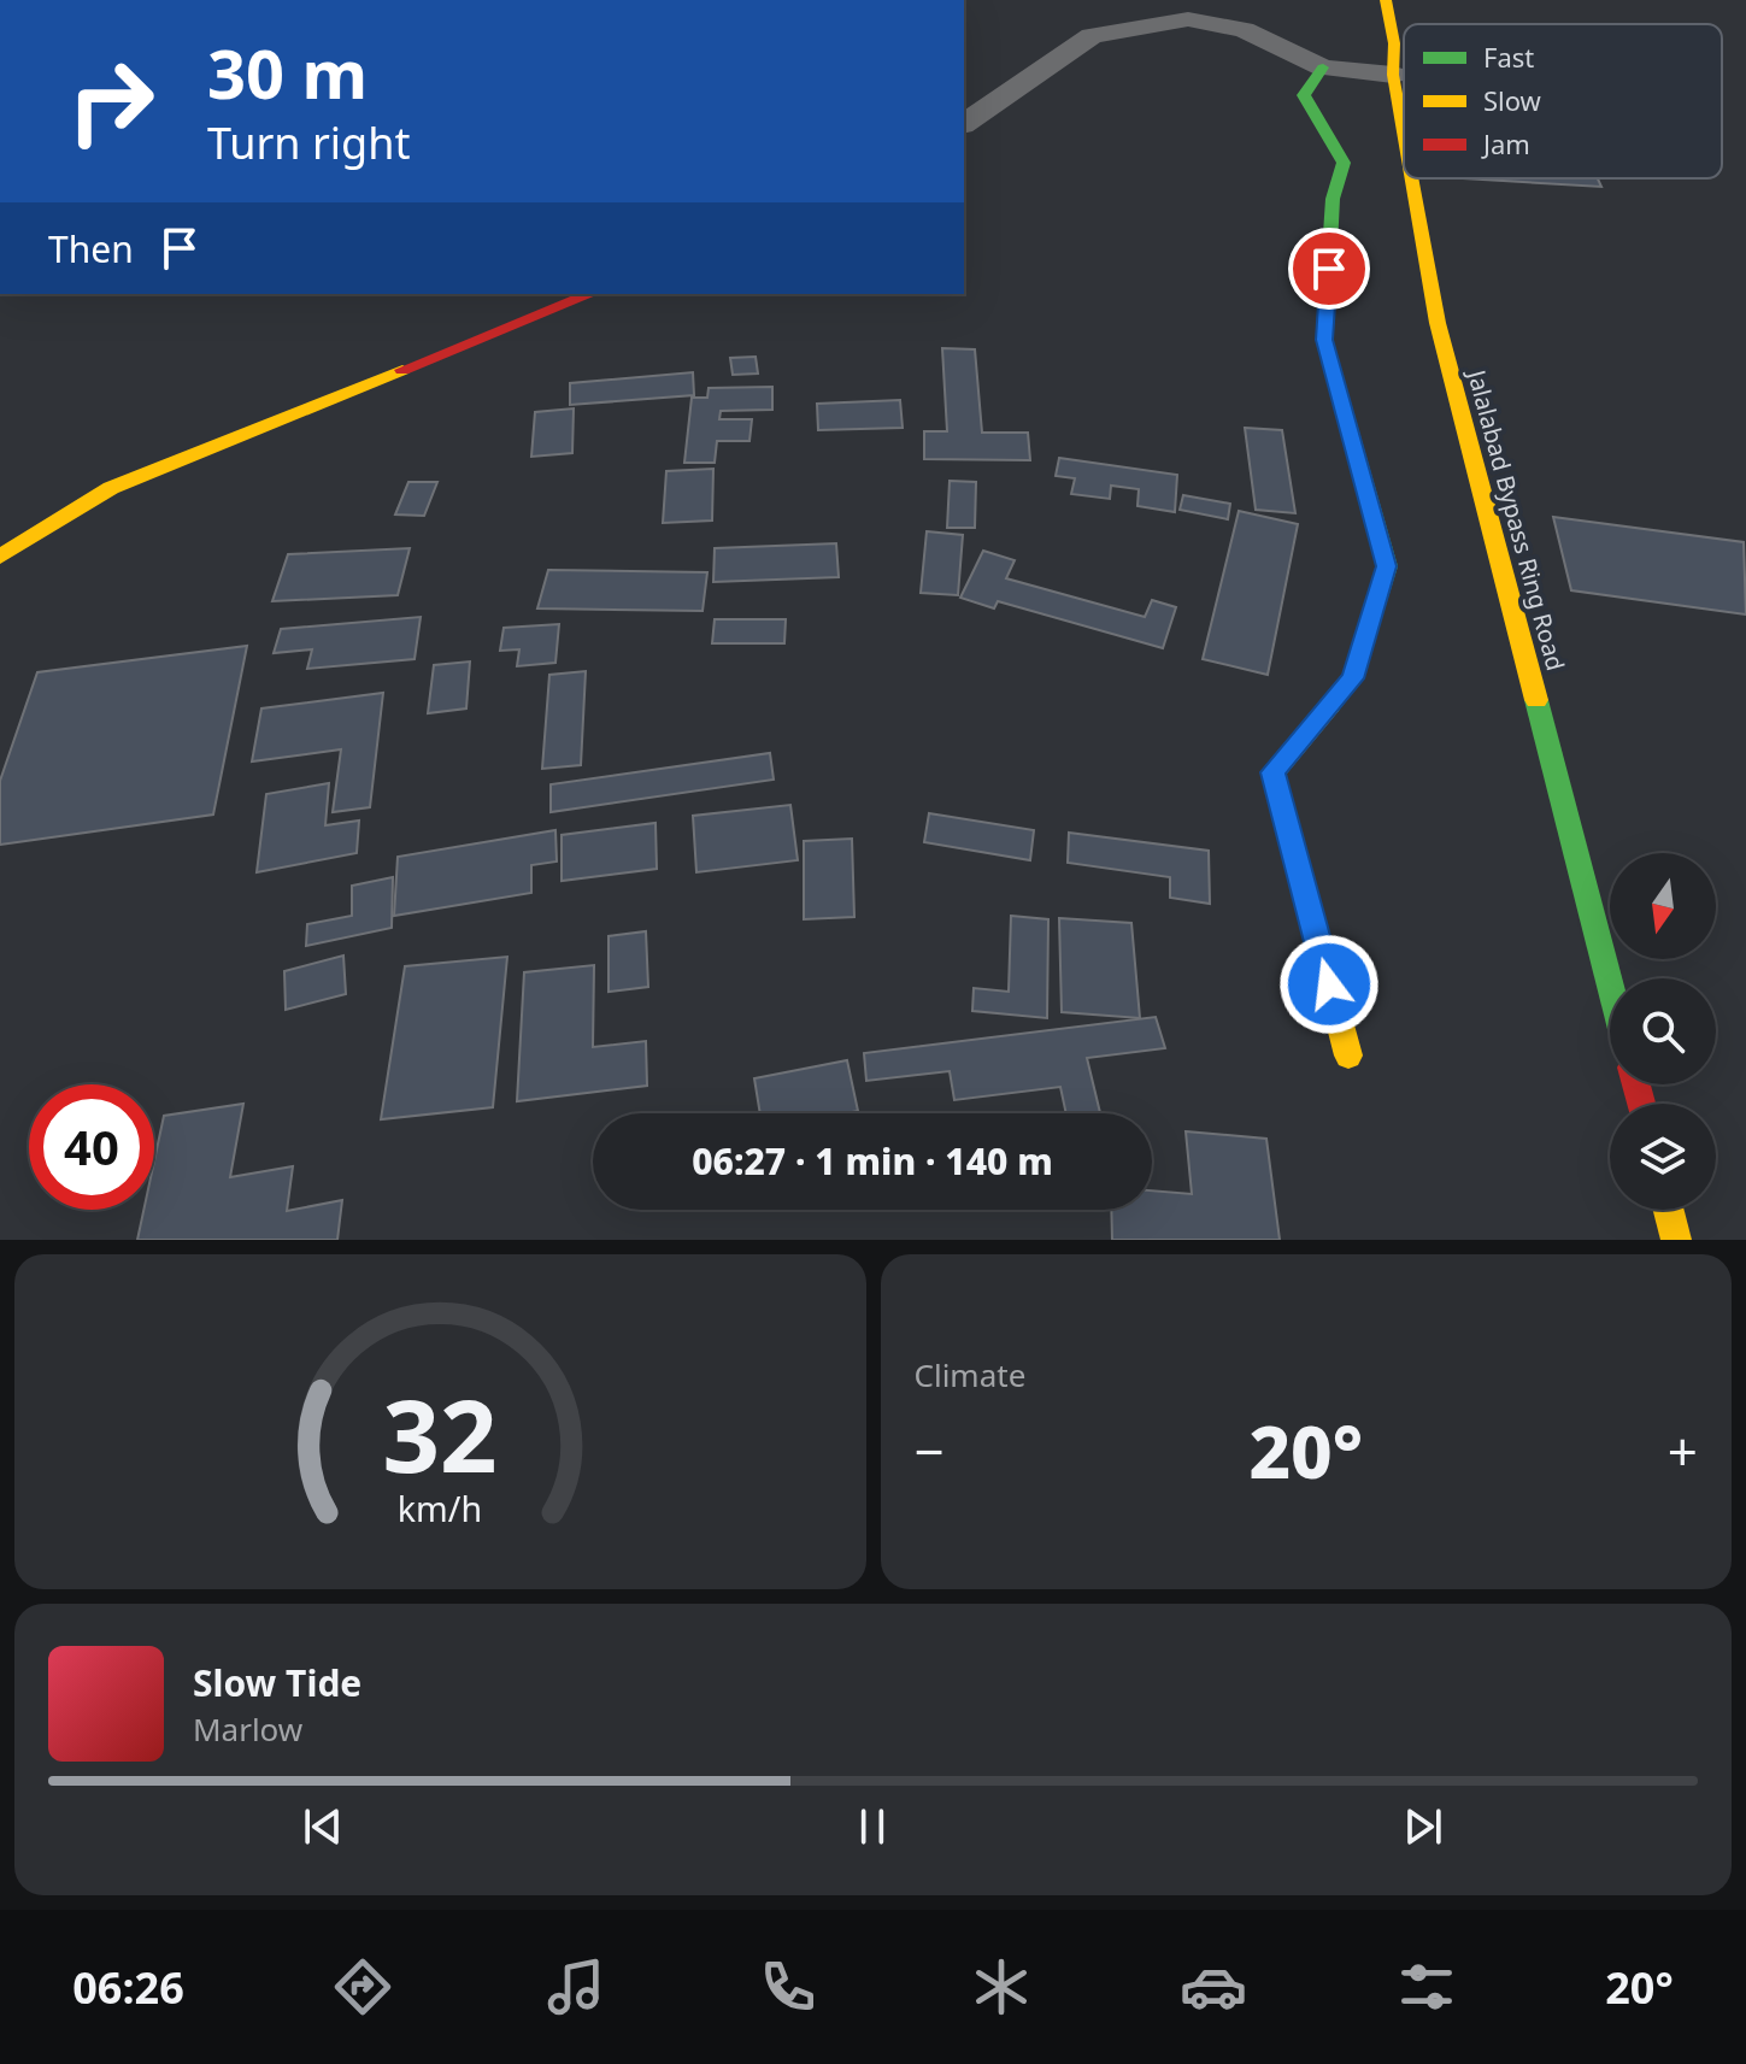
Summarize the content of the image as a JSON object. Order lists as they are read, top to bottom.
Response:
{
  "streets": {
    "main road": ["Jalalabad Bypass Ring Road"]
  },
  "legend": ["Fast", "Slow", "Jam"],
  "north": "bottom",
  "page": {
    "turn": ["30 m", "Turn right"],
    "then": "Then",
    "limit": "40",
    "trip": "06:27 · 1 min · 140 m",
    "tile": "Climate",
    "heat": ["−", "20°", "+"],
    "song": ["Slow Tide", "Marlow"],
    "tabs": ["06:26", "20°"],
    "gauge": ["32", "km/h"]
  }
}
